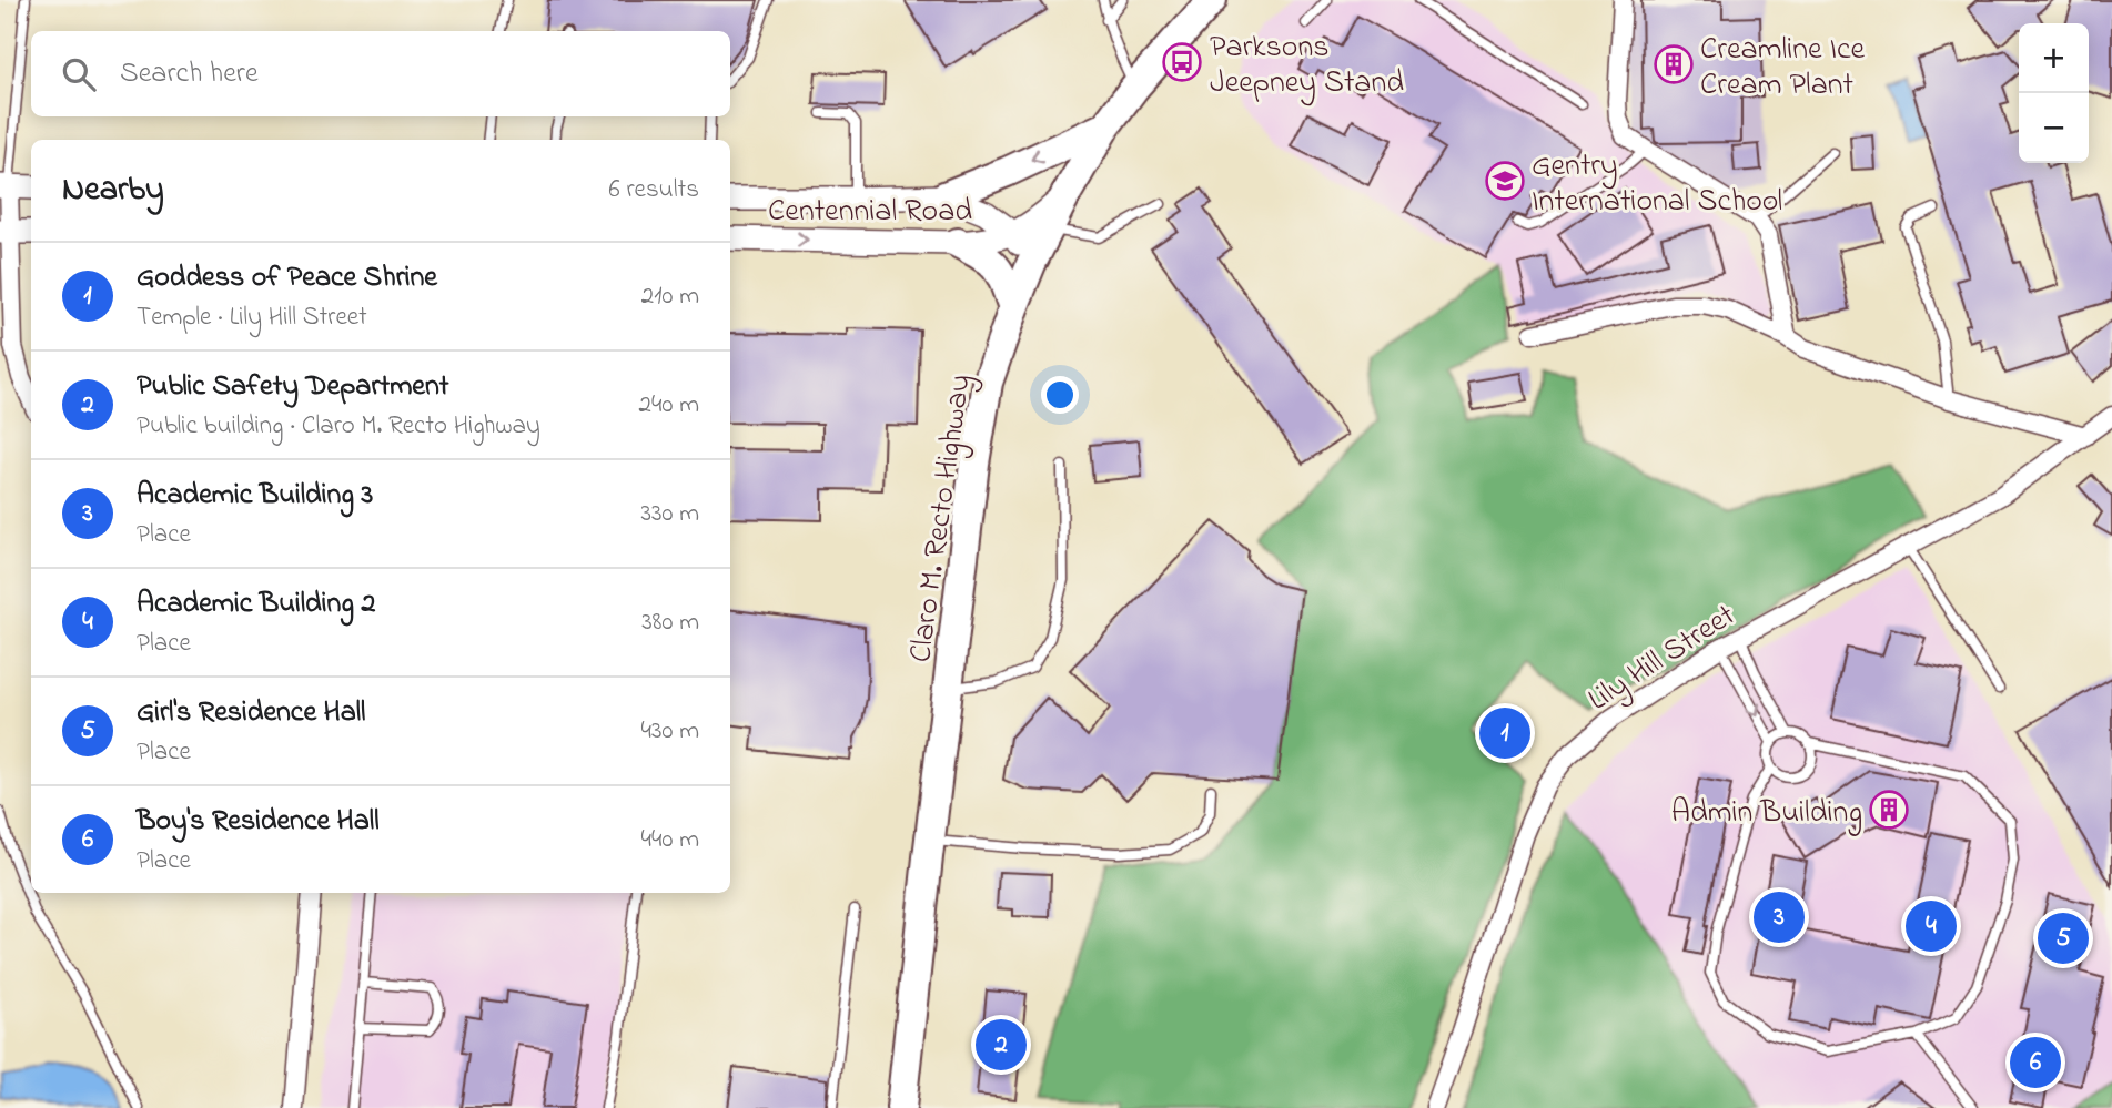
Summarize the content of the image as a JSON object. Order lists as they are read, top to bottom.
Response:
{
  "streets": {
    "main road": ["Claro M. Recto Highway"],
    "street": ["Centennial Road", "Lily Hill Street"]
  },
  "crossings": [
    ["Centennial Road", "Claro M. Recto Highway"]
  ],
  "places": {
    "bus stop": ["Parksons Jeepney Stand"],
    "building": ["Creamline Ice Cream Plant", "Admin Building"],
    "school or university": ["Gentry International School"]
  },
  "page": {
    "map_buttons": ["+", "−"],
    "search": "Search here",
    "heading": ["Nearby", "6 results"],
    "list": [
      {
        "mark": "1",
        "name": "Goddess of Peace Shrine",
        "note": "Temple · Lily Hill Street",
        "value": "210 m"
      },
      {
        "mark": "2",
        "name": "Public Safety Department",
        "note": "Public building · Claro M. Recto Highway",
        "value": "240 m"
      },
      {
        "mark": "3",
        "name": "Academic Building 3",
        "note": "Place",
        "value": "330 m"
      },
      {
        "mark": "4",
        "name": "Academic Building 2",
        "note": "Place",
        "value": "380 m"
      },
      {
        "mark": "5",
        "name": "Girl's Residence Hall",
        "note": "Place",
        "value": "430 m"
      },
      {
        "mark": "6",
        "name": "Boy's Residence Hall",
        "note": "Place",
        "value": "440 m"
      }
    ],
    "pins": [
      "1",
      "3",
      "4",
      "5",
      "2",
      "6"
    ]
  }
}
